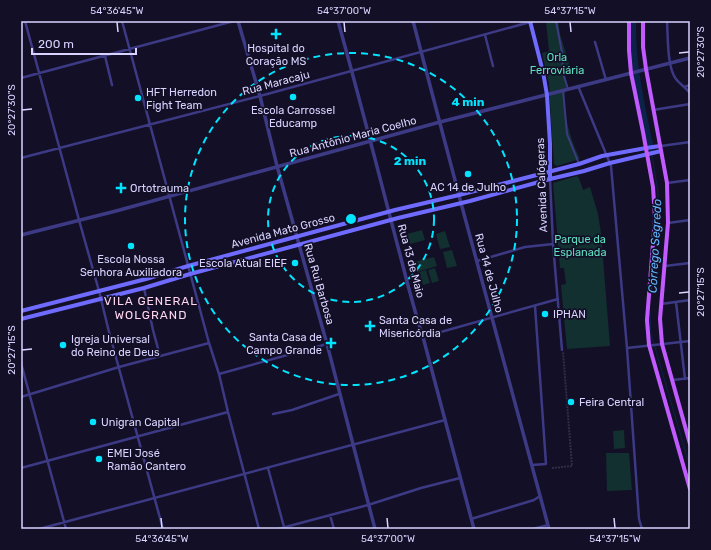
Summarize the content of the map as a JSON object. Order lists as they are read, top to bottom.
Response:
{
  "streets": {
    "main road": ["Avenida Calógeras", "Avenida Mato Grosso"],
    "street": [
      "Rua Maracaju",
      "Rua Antônio Maria Coelho",
      "Rua 13 de Maio",
      "Rua 14 de Julho",
      "Rua Rui Barbosa"
    ]
  },
  "crossings": [
    ["Rua Maracaju", "Avenida Calógeras"],
    ["Rua Maracaju", "Rua 13 de Maio"],
    ["Rua Maracaju", "Rua 14 de Julho"],
    ["Rua Maracaju", "Rua Rui Barbosa"],
    ["Rua Antônio Maria Coelho", "Avenida Calógeras"],
    ["Rua Antônio Maria Coelho", "Rua 13 de Maio"],
    ["Rua Antônio Maria Coelho", "Rua 14 de Julho"],
    ["Rua Antônio Maria Coelho", "Rua Rui Barbosa"],
    ["Avenida Calógeras", "Avenida Mato Grosso"],
    ["Avenida Mato Grosso", "Rua 13 de Maio"],
    ["Avenida Mato Grosso", "Rua 14 de Julho"],
    ["Avenida Mato Grosso", "Rua Rui Barbosa"]
  ],
  "districts": ["VILA GENERAL WOLGRAND"],
  "water": ["Córrego Segredo"],
  "parks": ["Orla Ferroviária", "Parque da Esplanada"],
  "places": {
    "health": [
      "Hospital do Coração MS",
      "Ortotrauma",
      "Santa Casa de Misericórdia",
      "Santa Casa de Campo Grande"
    ],
    "other": [
      "Escola Carrossel Educamp",
      "HFT Herredon Fight Team",
      "AC 14 de Julho",
      "Escola Nossa Senhora Auxiliadora",
      "Escola Atual EIEF",
      "IPHAN",
      "Igreja Universal do Reino de Deus",
      "Feira Central",
      "Unigran Capital",
      "EMEI José Ramão Cantero"
    ]
  },
  "scale_bar": "200 m",
  "coordinates": [
    "54°36'45\"W",
    "54°37'00\"W",
    "54°37'15\"W",
    "20°27'30\"S",
    "20°27'15\"S"
  ],
  "rings": ["4 min", "2 min"]
}
